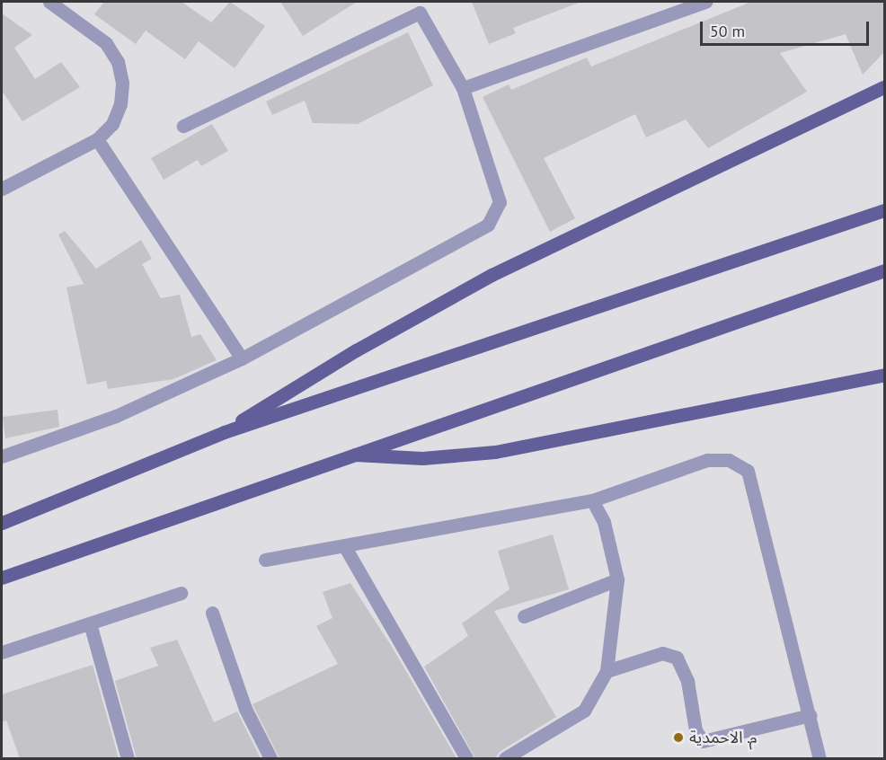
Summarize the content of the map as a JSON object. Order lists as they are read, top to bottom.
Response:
{
  "places": ["م. الاحمدية"],
  "scale_bar": "50 m"
}
